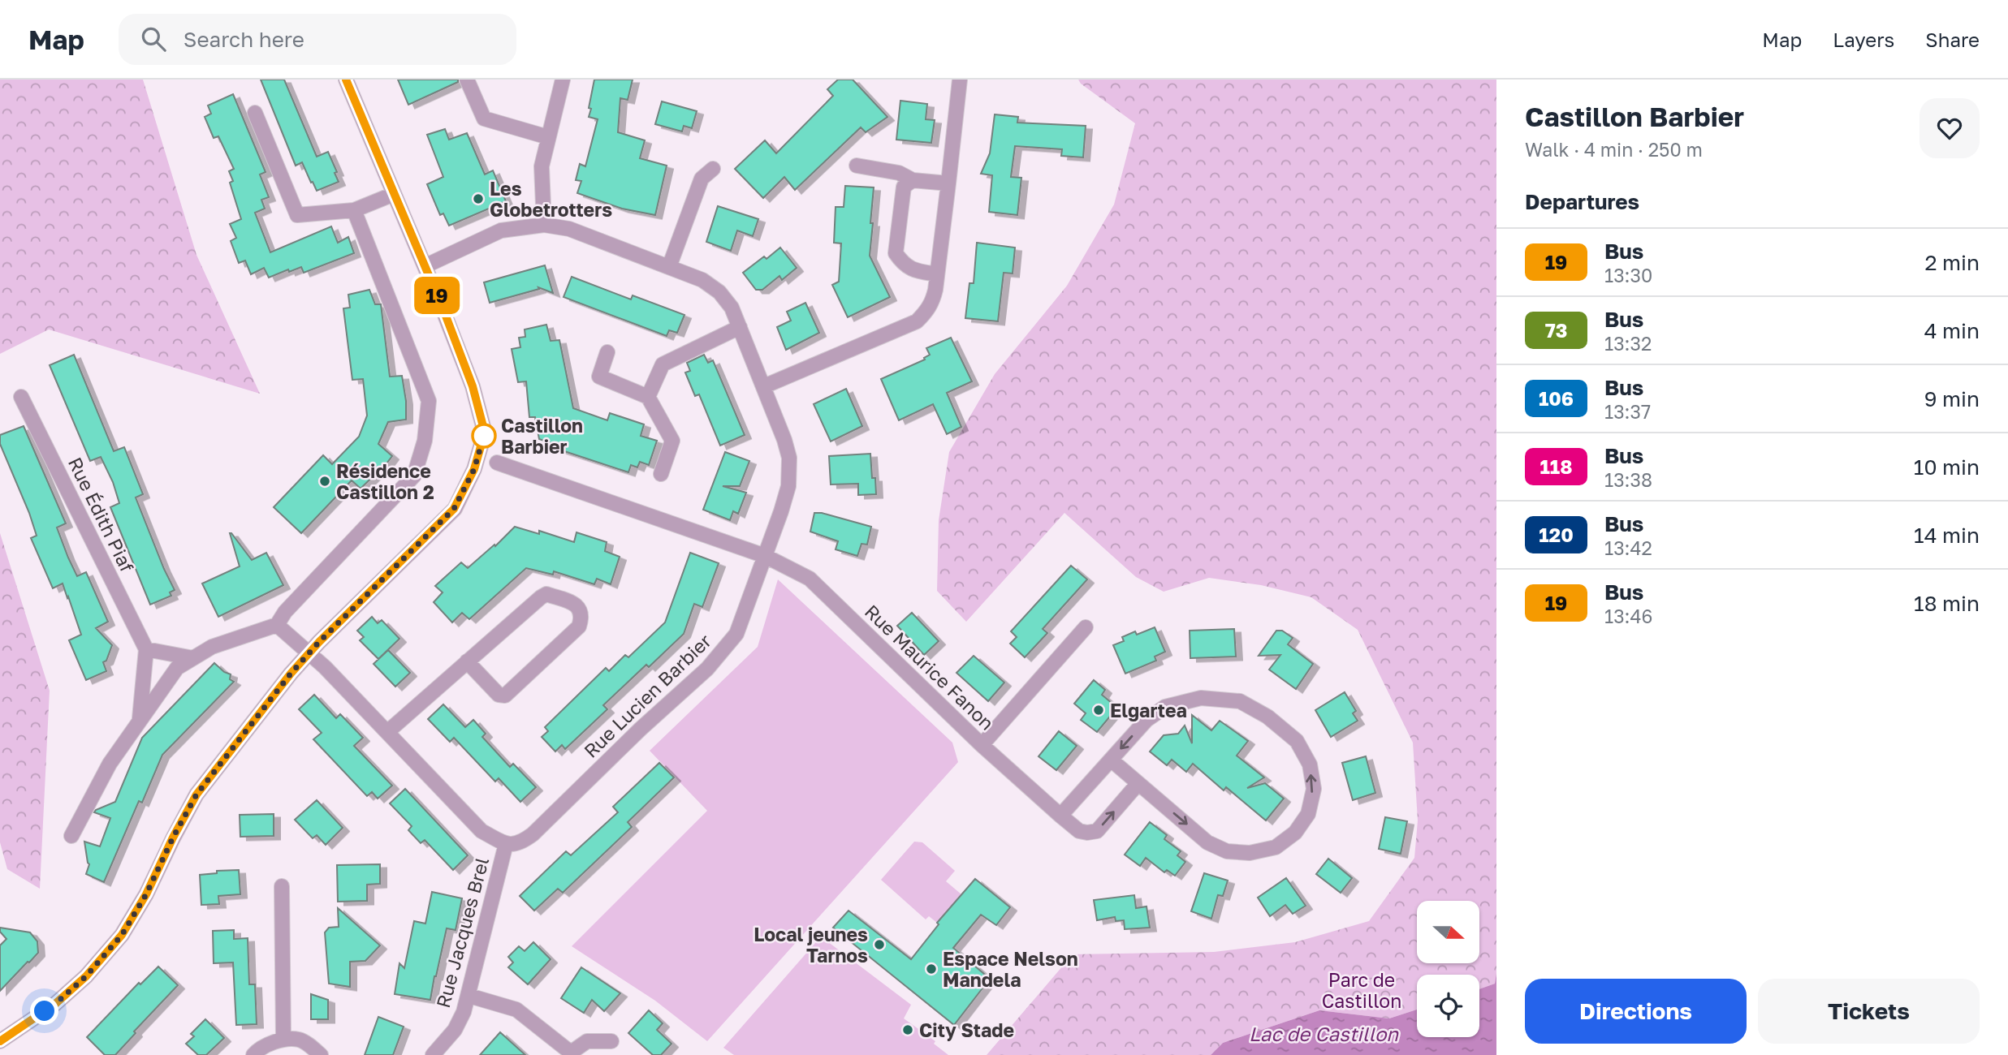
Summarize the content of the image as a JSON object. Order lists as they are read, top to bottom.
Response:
{
  "streets": {
    "street": [
      "Rue Édith Piaf",
      "Rue Maurice Fanon",
      "Rue Lucien Barbier",
      "Rue Jacques Brel"
    ]
  },
  "crossings": [
    ["Rue Maurice Fanon", "Rue Lucien Barbier"],
    ["Rue Lucien Barbier", "Rue Jacques Brel"]
  ],
  "water": ["Lac de Castillon"],
  "parks": ["Parc de Castillon"],
  "places": [
    "Les Globetrotters",
    "Castillon Barbier",
    "Résidence Castillon 2",
    "Elgartea",
    "Local jeunes Tarnos",
    "Espace Nelson Mandela",
    "City Stade"
  ],
  "lines": ["bus line 19"],
  "north": "right",
  "page": {
    "header": "Map",
    "search": "Search here",
    "nav": ["Map", "Layers", "Share"],
    "on_map": "19",
    "heading": [
      ["Castillon Barbier", "Walk · 4 min · 250 m"],
      "Departures"
    ],
    "list": [
      {
        "mark": "19",
        "name": "Bus",
        "note": "13:30",
        "value": "2 min"
      },
      {
        "mark": "73",
        "name": "Bus",
        "note": "13:32",
        "value": "4 min"
      },
      {
        "mark": "106",
        "name": "Bus",
        "note": "13:37",
        "value": "9 min"
      },
      {
        "mark": "118",
        "name": "Bus",
        "note": "13:38",
        "value": "10 min"
      },
      {
        "mark": "120",
        "name": "Bus",
        "note": "13:42",
        "value": "14 min"
      },
      {
        "mark": "19",
        "name": "Bus",
        "note": "13:46",
        "value": "18 min"
      }
    ],
    "buttons": ["Directions", "Tickets"]
  }
}
